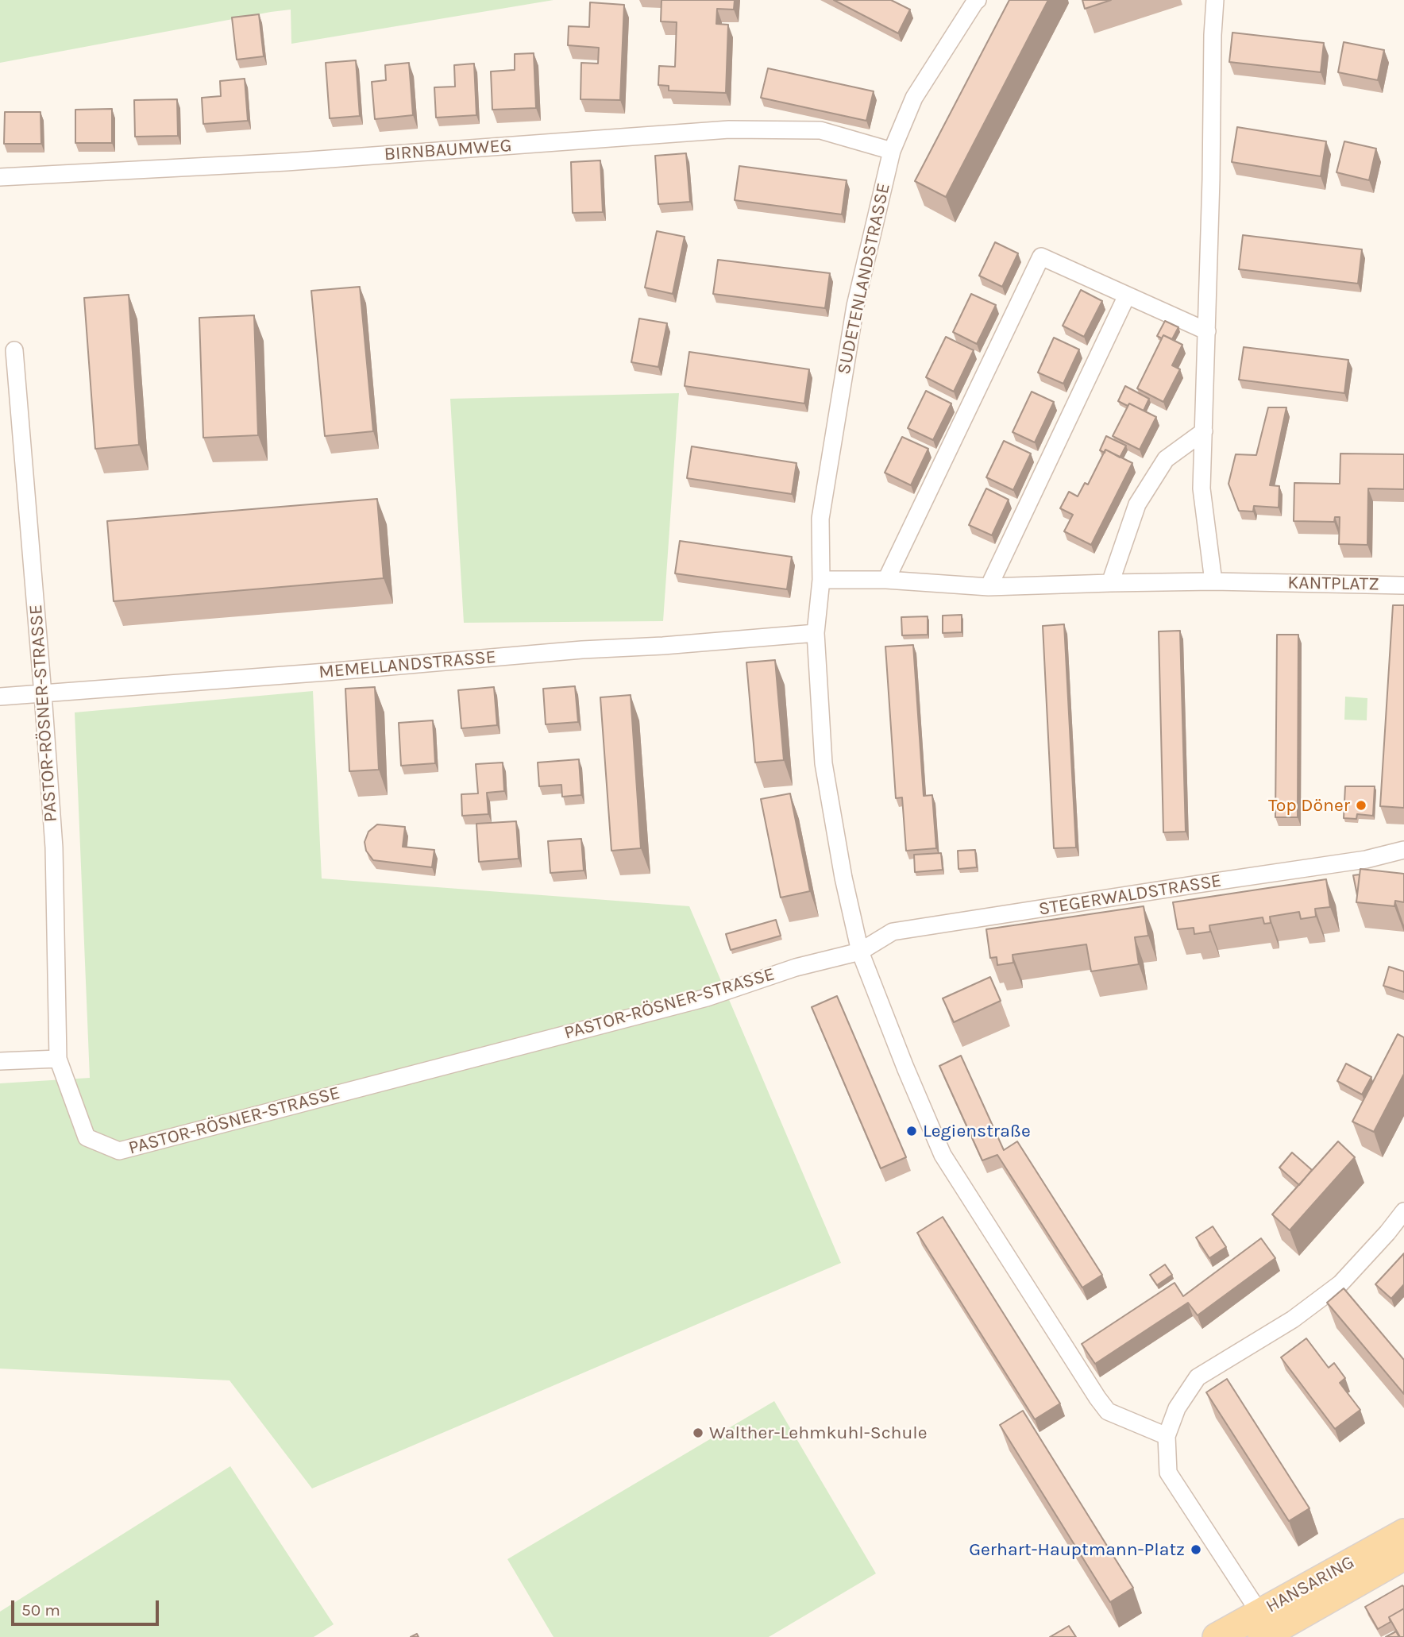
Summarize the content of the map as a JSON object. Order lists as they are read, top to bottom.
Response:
{
  "streets": {
    "main road": ["HANSARING"],
    "street": [
      "BIRNBAUMWEG",
      "SUDETENLANDSTRASSE",
      "KANTPLATZ",
      "MEMELLANDSTRASSE",
      "PASTOR-RÖSNER-STRASSE",
      "STEGERWALDSTRASSE"
    ]
  },
  "crossings": [
    ["BIRNBAUMWEG", "SUDETENLANDSTRASSE"],
    ["SUDETENLANDSTRASSE", "MEMELLANDSTRASSE"],
    ["MEMELLANDSTRASSE", "PASTOR-RÖSNER-STRASSE"],
    ["PASTOR-RÖSNER-STRASSE", "STEGERWALDSTRASSE"]
  ],
  "places": [
    "Top Döner",
    "Legienstraße",
    "Walther-Lehmkuhl-Schule",
    "Gerhart-Hauptmann-Platz"
  ],
  "scale_bar": "50 m"
}
